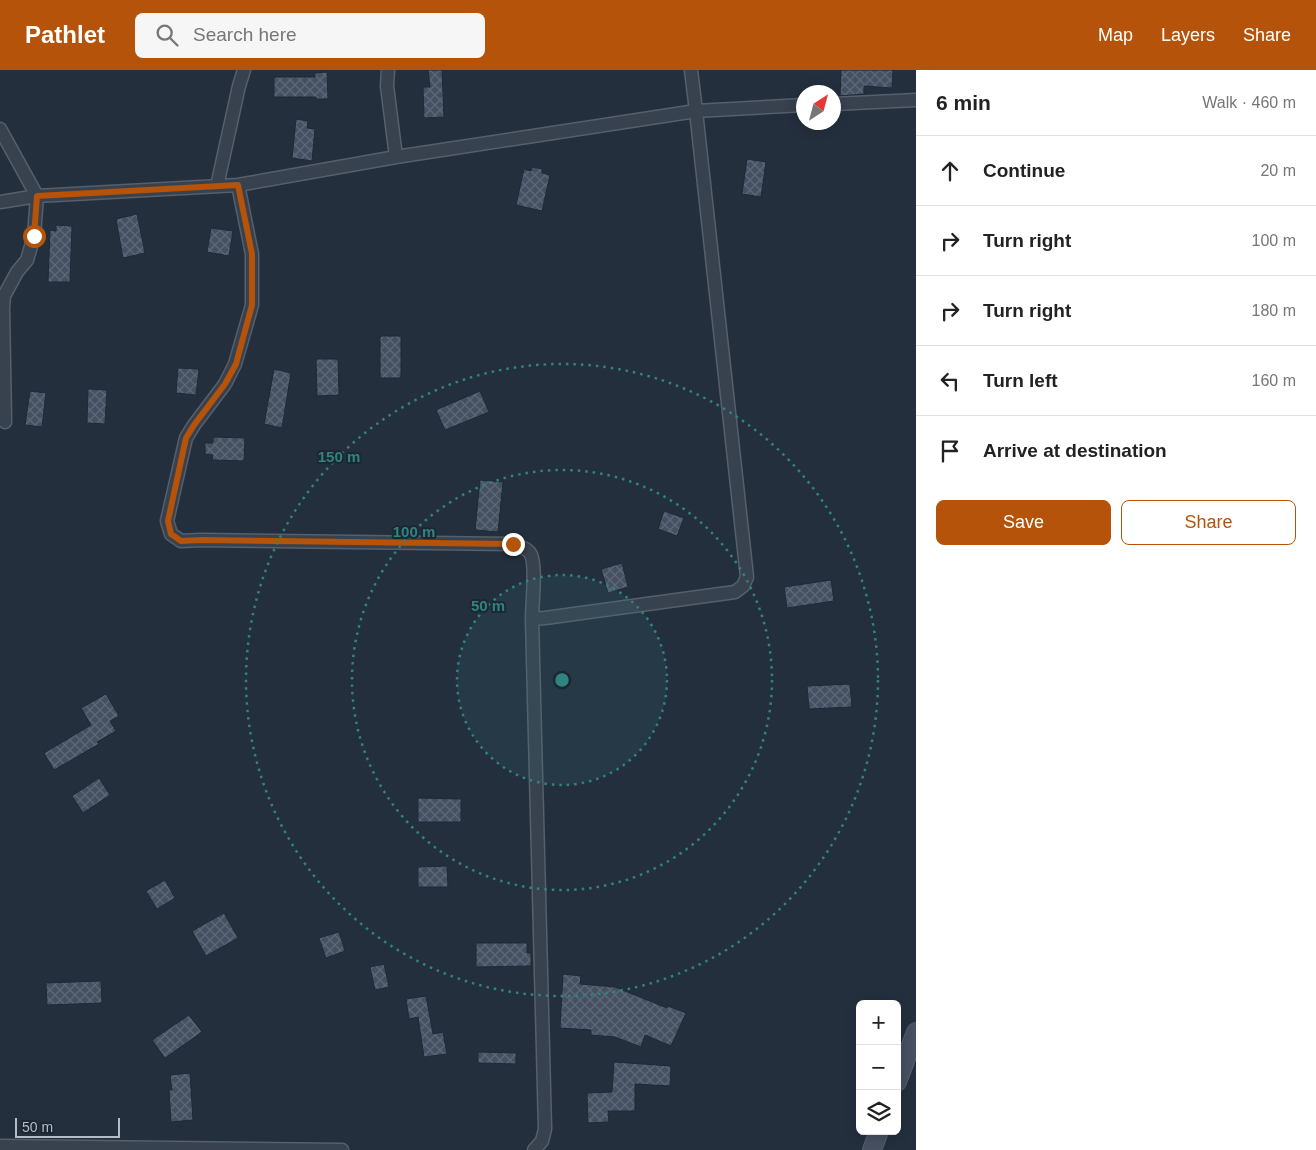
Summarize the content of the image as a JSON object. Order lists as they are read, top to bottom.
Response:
{
  "scale_bar": "50 m",
  "north": "top right",
  "page": {
    "header": "Pathlet",
    "search": "Search here",
    "nav": ["Map", "Layers", "Share"],
    "heading": ["6 min", "Walk · 460 m"],
    "list": [
      ["Continue", "20 m"],
      ["Turn right", "100 m"],
      ["Turn right", "180 m"],
      ["Turn left", "160 m"],
      "Arrive at destination"
    ],
    "buttons": ["Save", "Share"],
    "map_buttons": ["+", "−"],
    "scale": "50 m"
  },
  "rings": ["150 m", "100 m", "50 m"]
}
